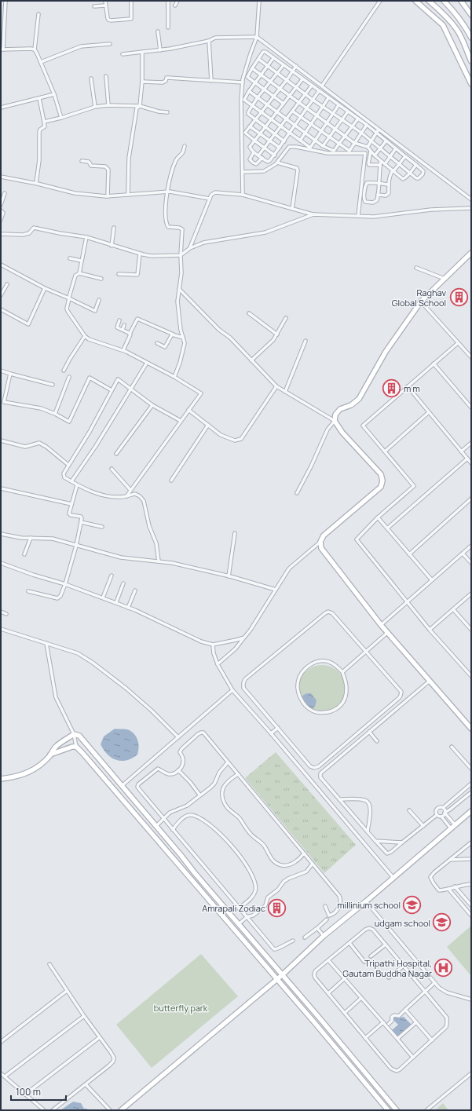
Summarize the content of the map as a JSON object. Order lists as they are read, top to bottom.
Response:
{
  "parks": ["butterfly park"],
  "places": {
    "building": ["Raghav Global School", "m m", "Amrapali Zodiac"],
    "school or university": ["millinium school", "udgam school"],
    "hospital": ["Tripathi Hospital, Gautam Buddha Nagar"]
  },
  "scale_bar": "100 m"
}
